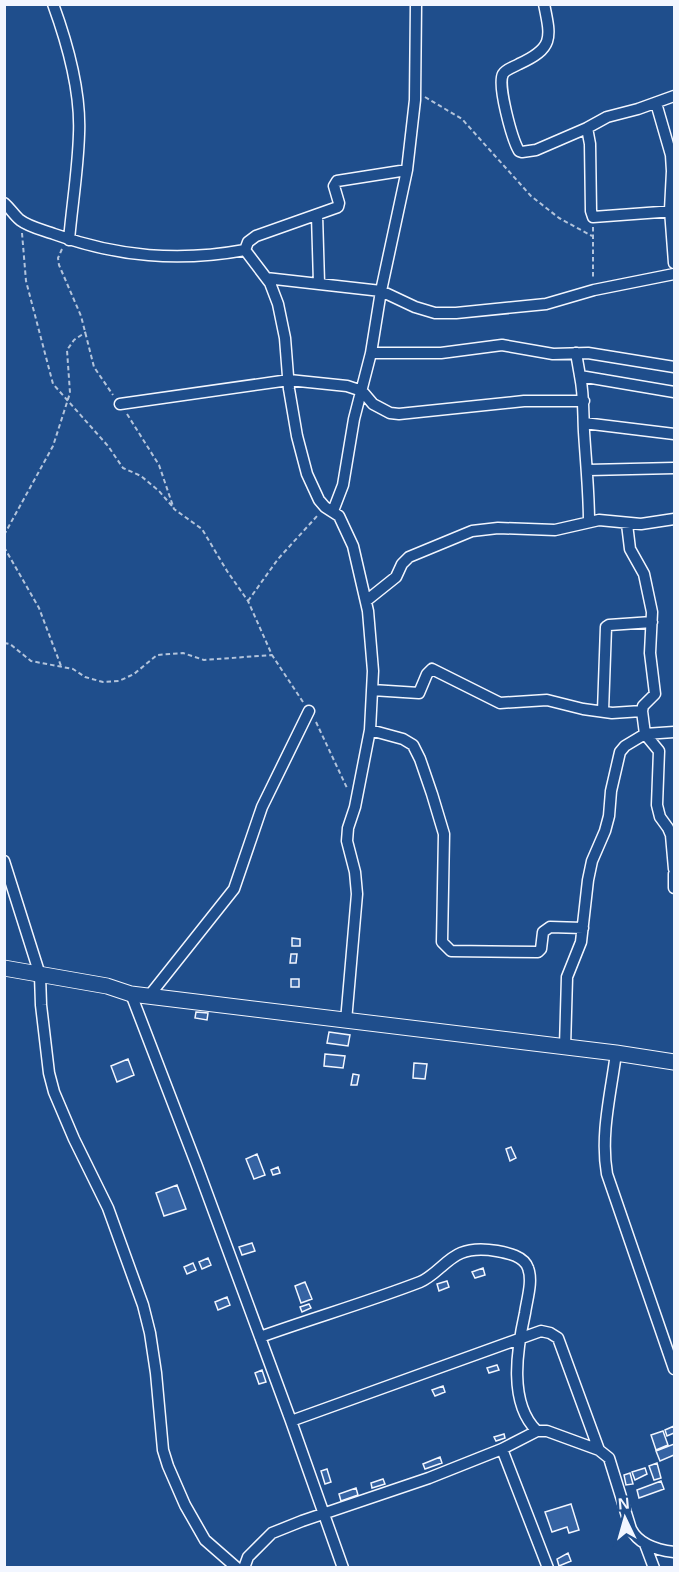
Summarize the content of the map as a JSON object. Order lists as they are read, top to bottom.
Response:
{
  "north": "top"
}
